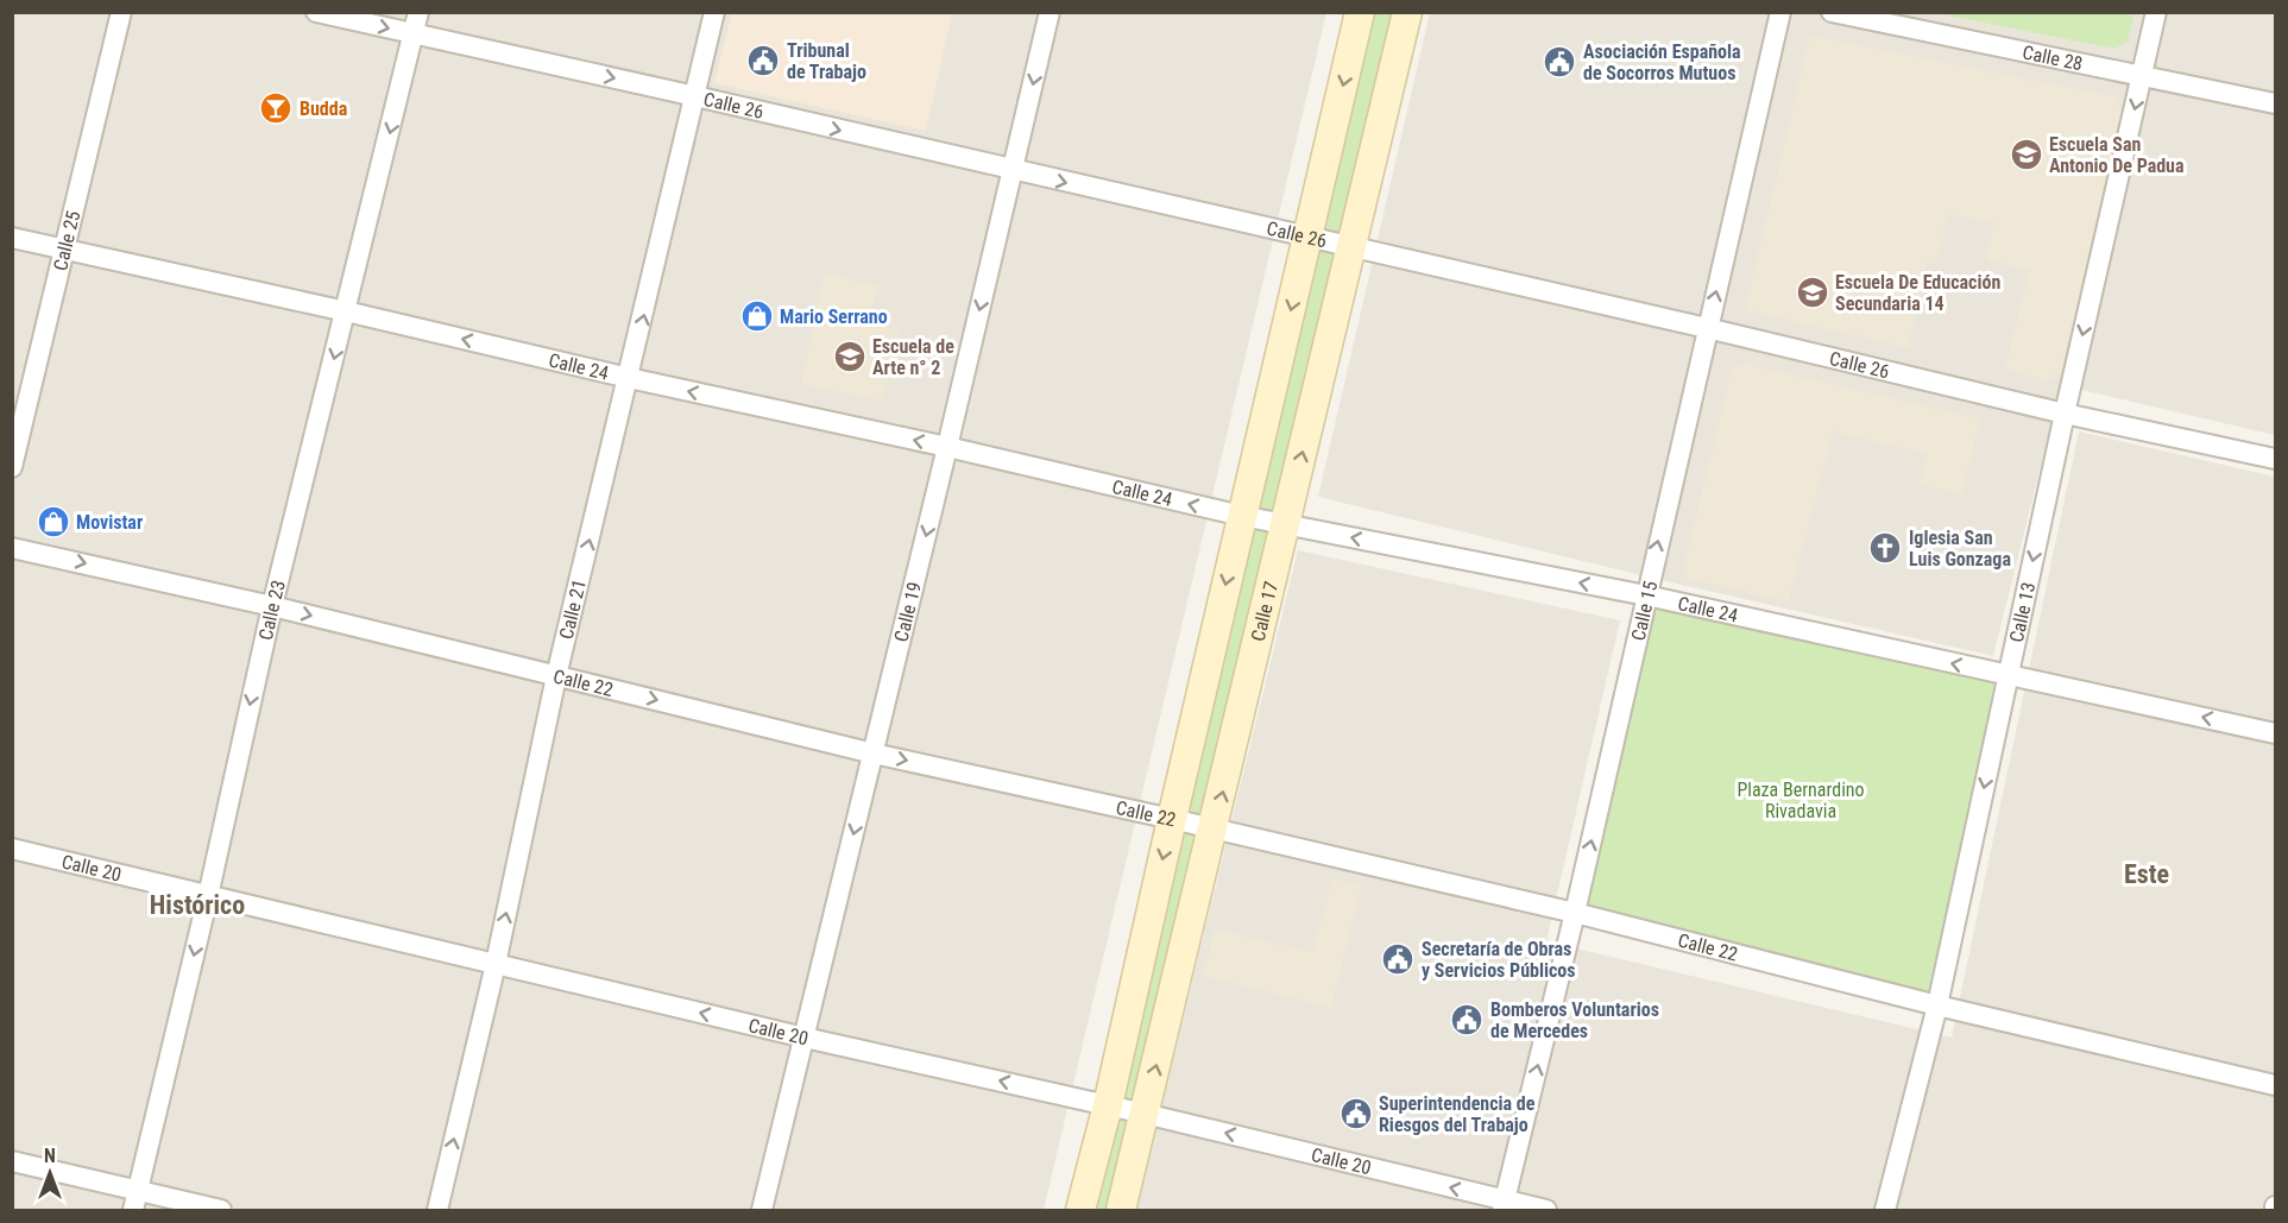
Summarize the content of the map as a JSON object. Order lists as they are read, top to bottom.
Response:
{
  "streets": {
    "main road": ["Calle 17"],
    "street": [
      "Calle 28",
      "Calle 26",
      "Calle 25",
      "Calle 24",
      "Calle 23",
      "Calle 21",
      "Calle 19",
      "Calle 15",
      "Calle 13",
      "Calle 22",
      "Calle 20"
    ]
  },
  "crossings": [
    ["Calle 28", "Calle 13"],
    ["Calle 26", "Calle 23"],
    ["Calle 26", "Calle 21"],
    ["Calle 26", "Calle 19"],
    ["Calle 26", "Calle 17"],
    ["Calle 26", "Calle 15"],
    ["Calle 26", "Calle 13"],
    ["Calle 25", "Calle 24"],
    ["Calle 24", "Calle 23"],
    ["Calle 24", "Calle 21"],
    ["Calle 24", "Calle 19"],
    ["Calle 24", "Calle 17"],
    ["Calle 24", "Calle 15"],
    ["Calle 24", "Calle 13"],
    ["Calle 23", "Calle 22"],
    ["Calle 23", "Calle 20"],
    ["Calle 21", "Calle 22"],
    ["Calle 21", "Calle 20"],
    ["Calle 19", "Calle 22"],
    ["Calle 19", "Calle 20"],
    ["Calle 17", "Calle 22"],
    ["Calle 17", "Calle 20"],
    ["Calle 15", "Calle 22"],
    ["Calle 15", "Calle 20"],
    ["Calle 13", "Calle 22"]
  ],
  "one_way": [
    "Calle 26",
    "Calle 24",
    "Calle 23",
    "Calle 21",
    "Calle 19",
    "Calle 15",
    "Calle 13",
    "Calle 22",
    "Calle 20"
  ],
  "districts": ["Este", "Histórico"],
  "parks": ["Plaza Bernardino Rivadavia"],
  "places": {
    "public building": [
      "Tribunal de Trabajo",
      "Asociación Española de Socorros Mutuos",
      "Secretaría de Obras y Servicios Públicos",
      "Bomberos Voluntarios de Mercedes",
      "Superintendencia de Riesgos del Trabajo"
    ],
    "bar": ["Budda"],
    "school or university": ["Escuela San Antonio De Padua", "Escuela De Educación Secundaria 14", "Escuela de Arte n° 2"],
    "shop": ["Mario Serrano", "Movistar"],
    "church": ["Iglesia San Luis Gonzaga"]
  },
  "north": "top"
}
